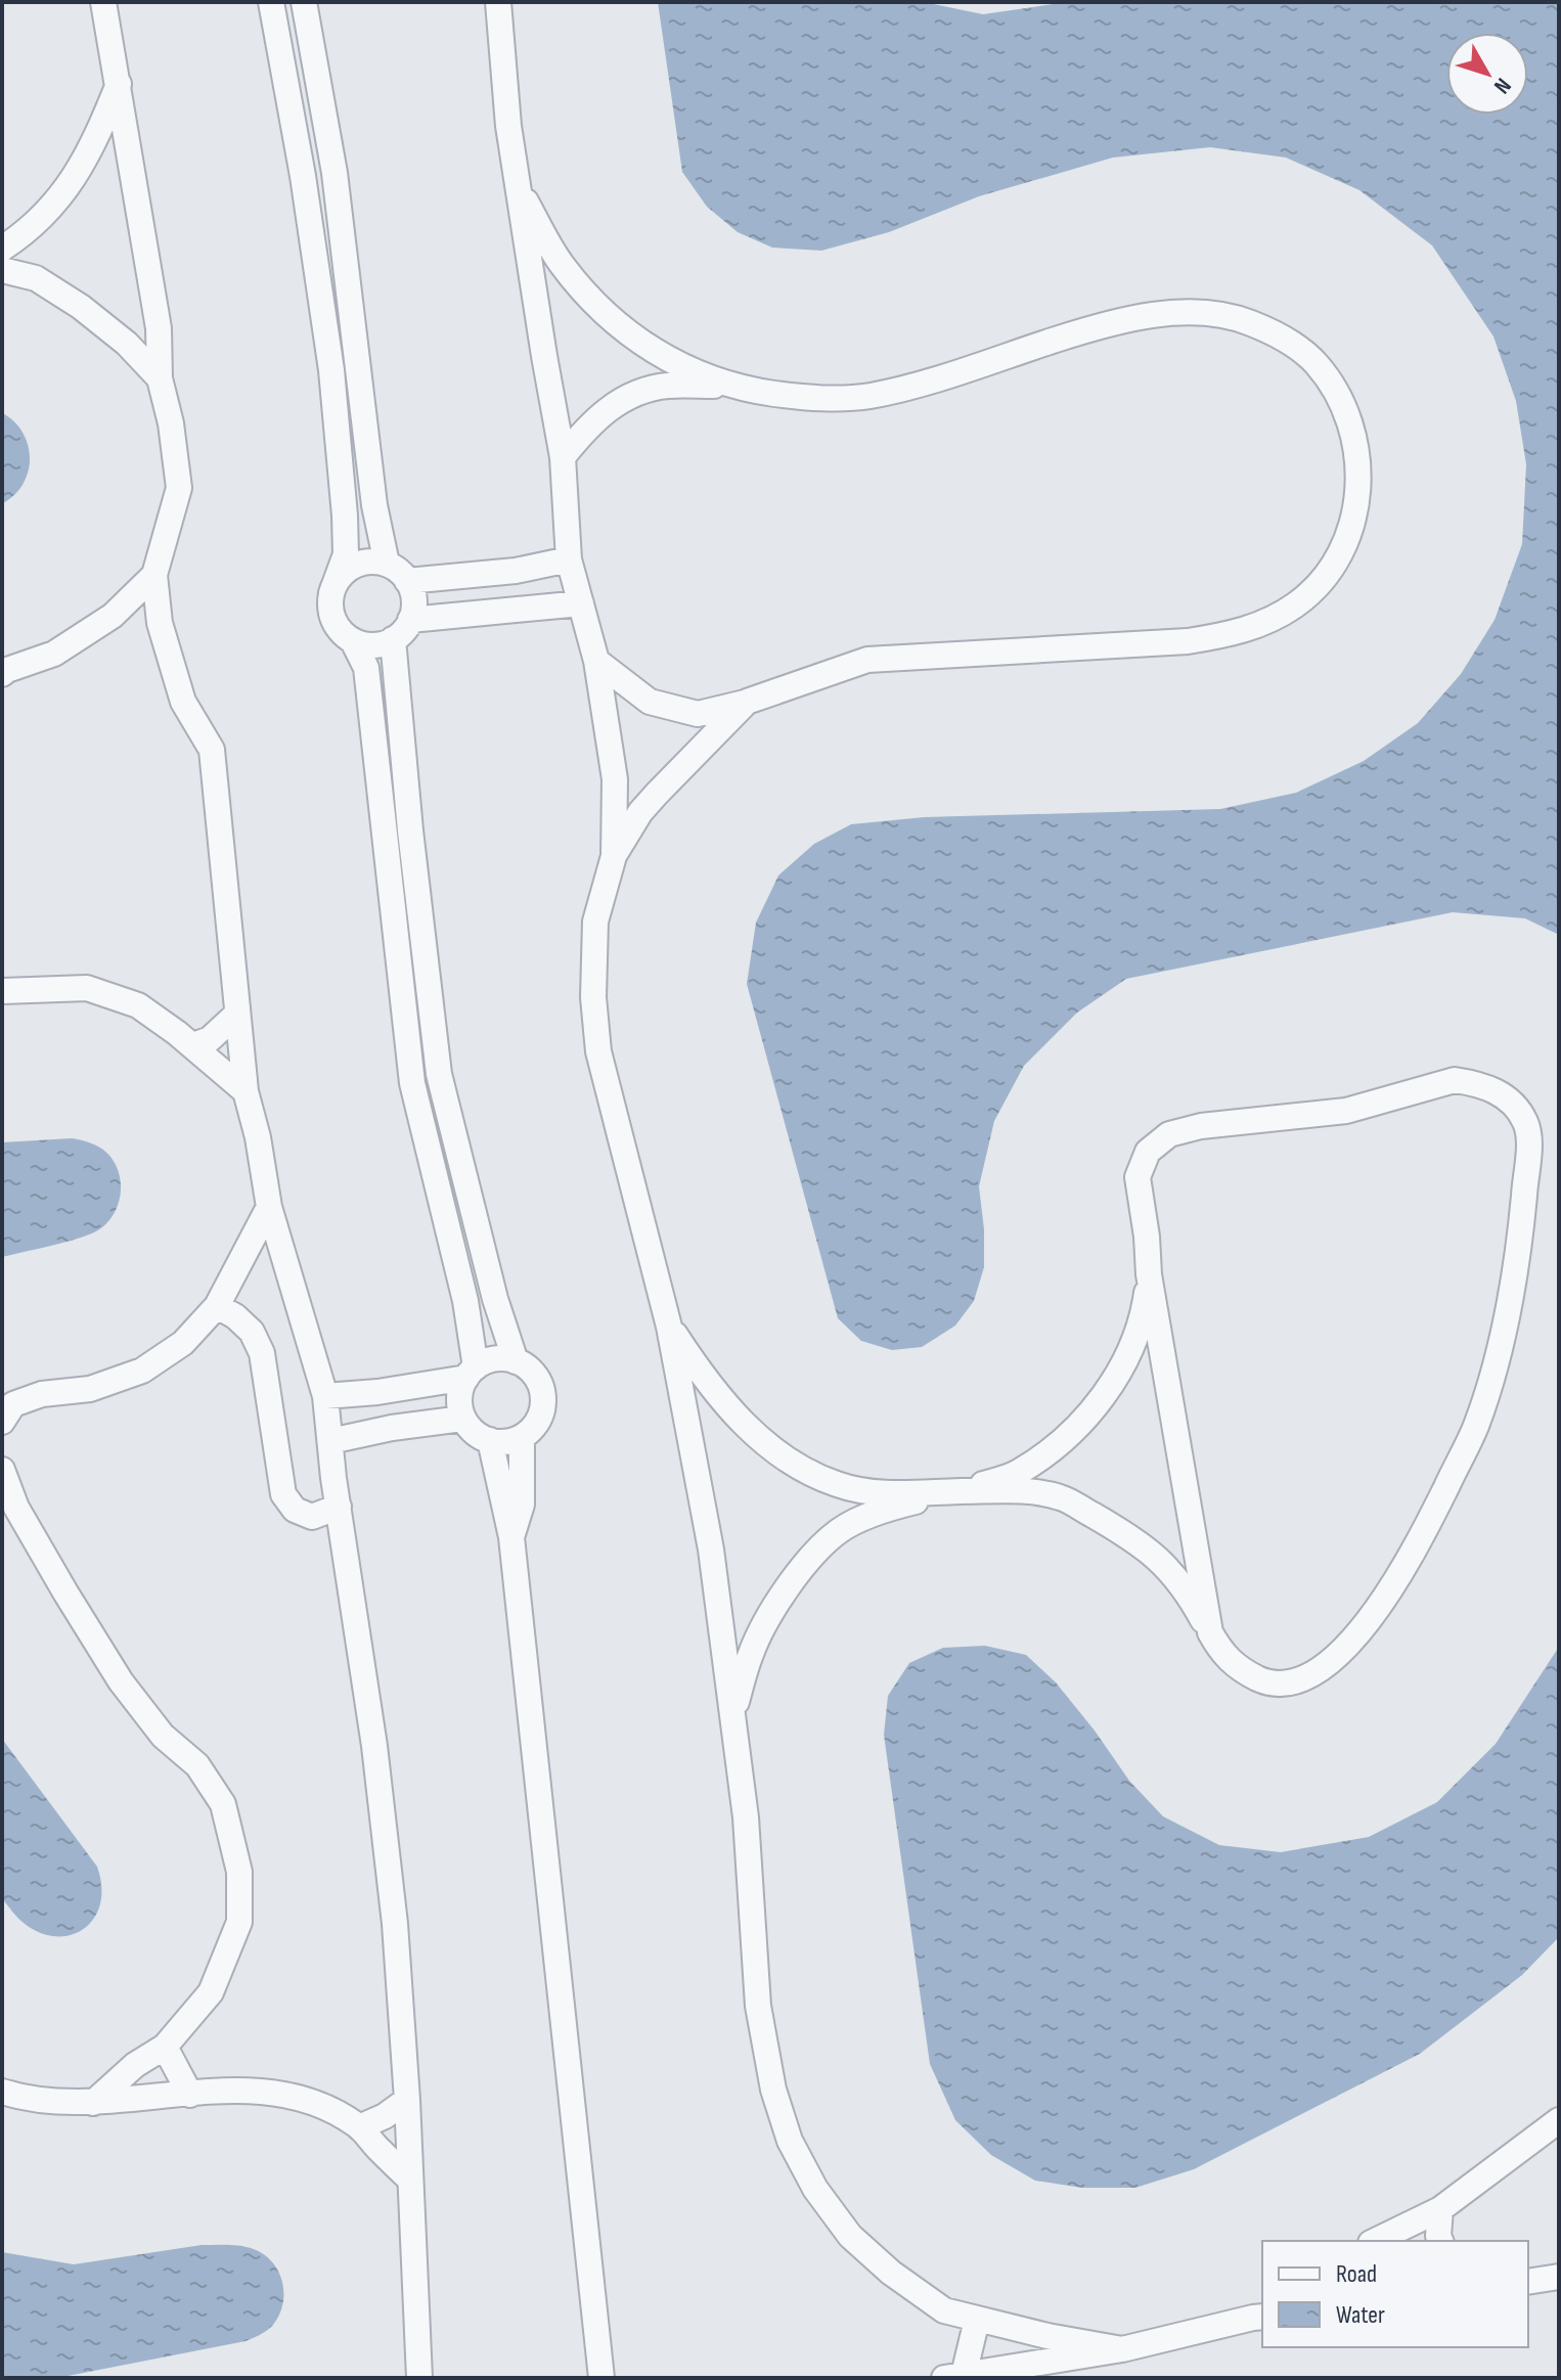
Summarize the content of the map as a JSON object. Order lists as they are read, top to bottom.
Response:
{
  "legend": ["Road", "Water"],
  "north": "bottom right"
}
